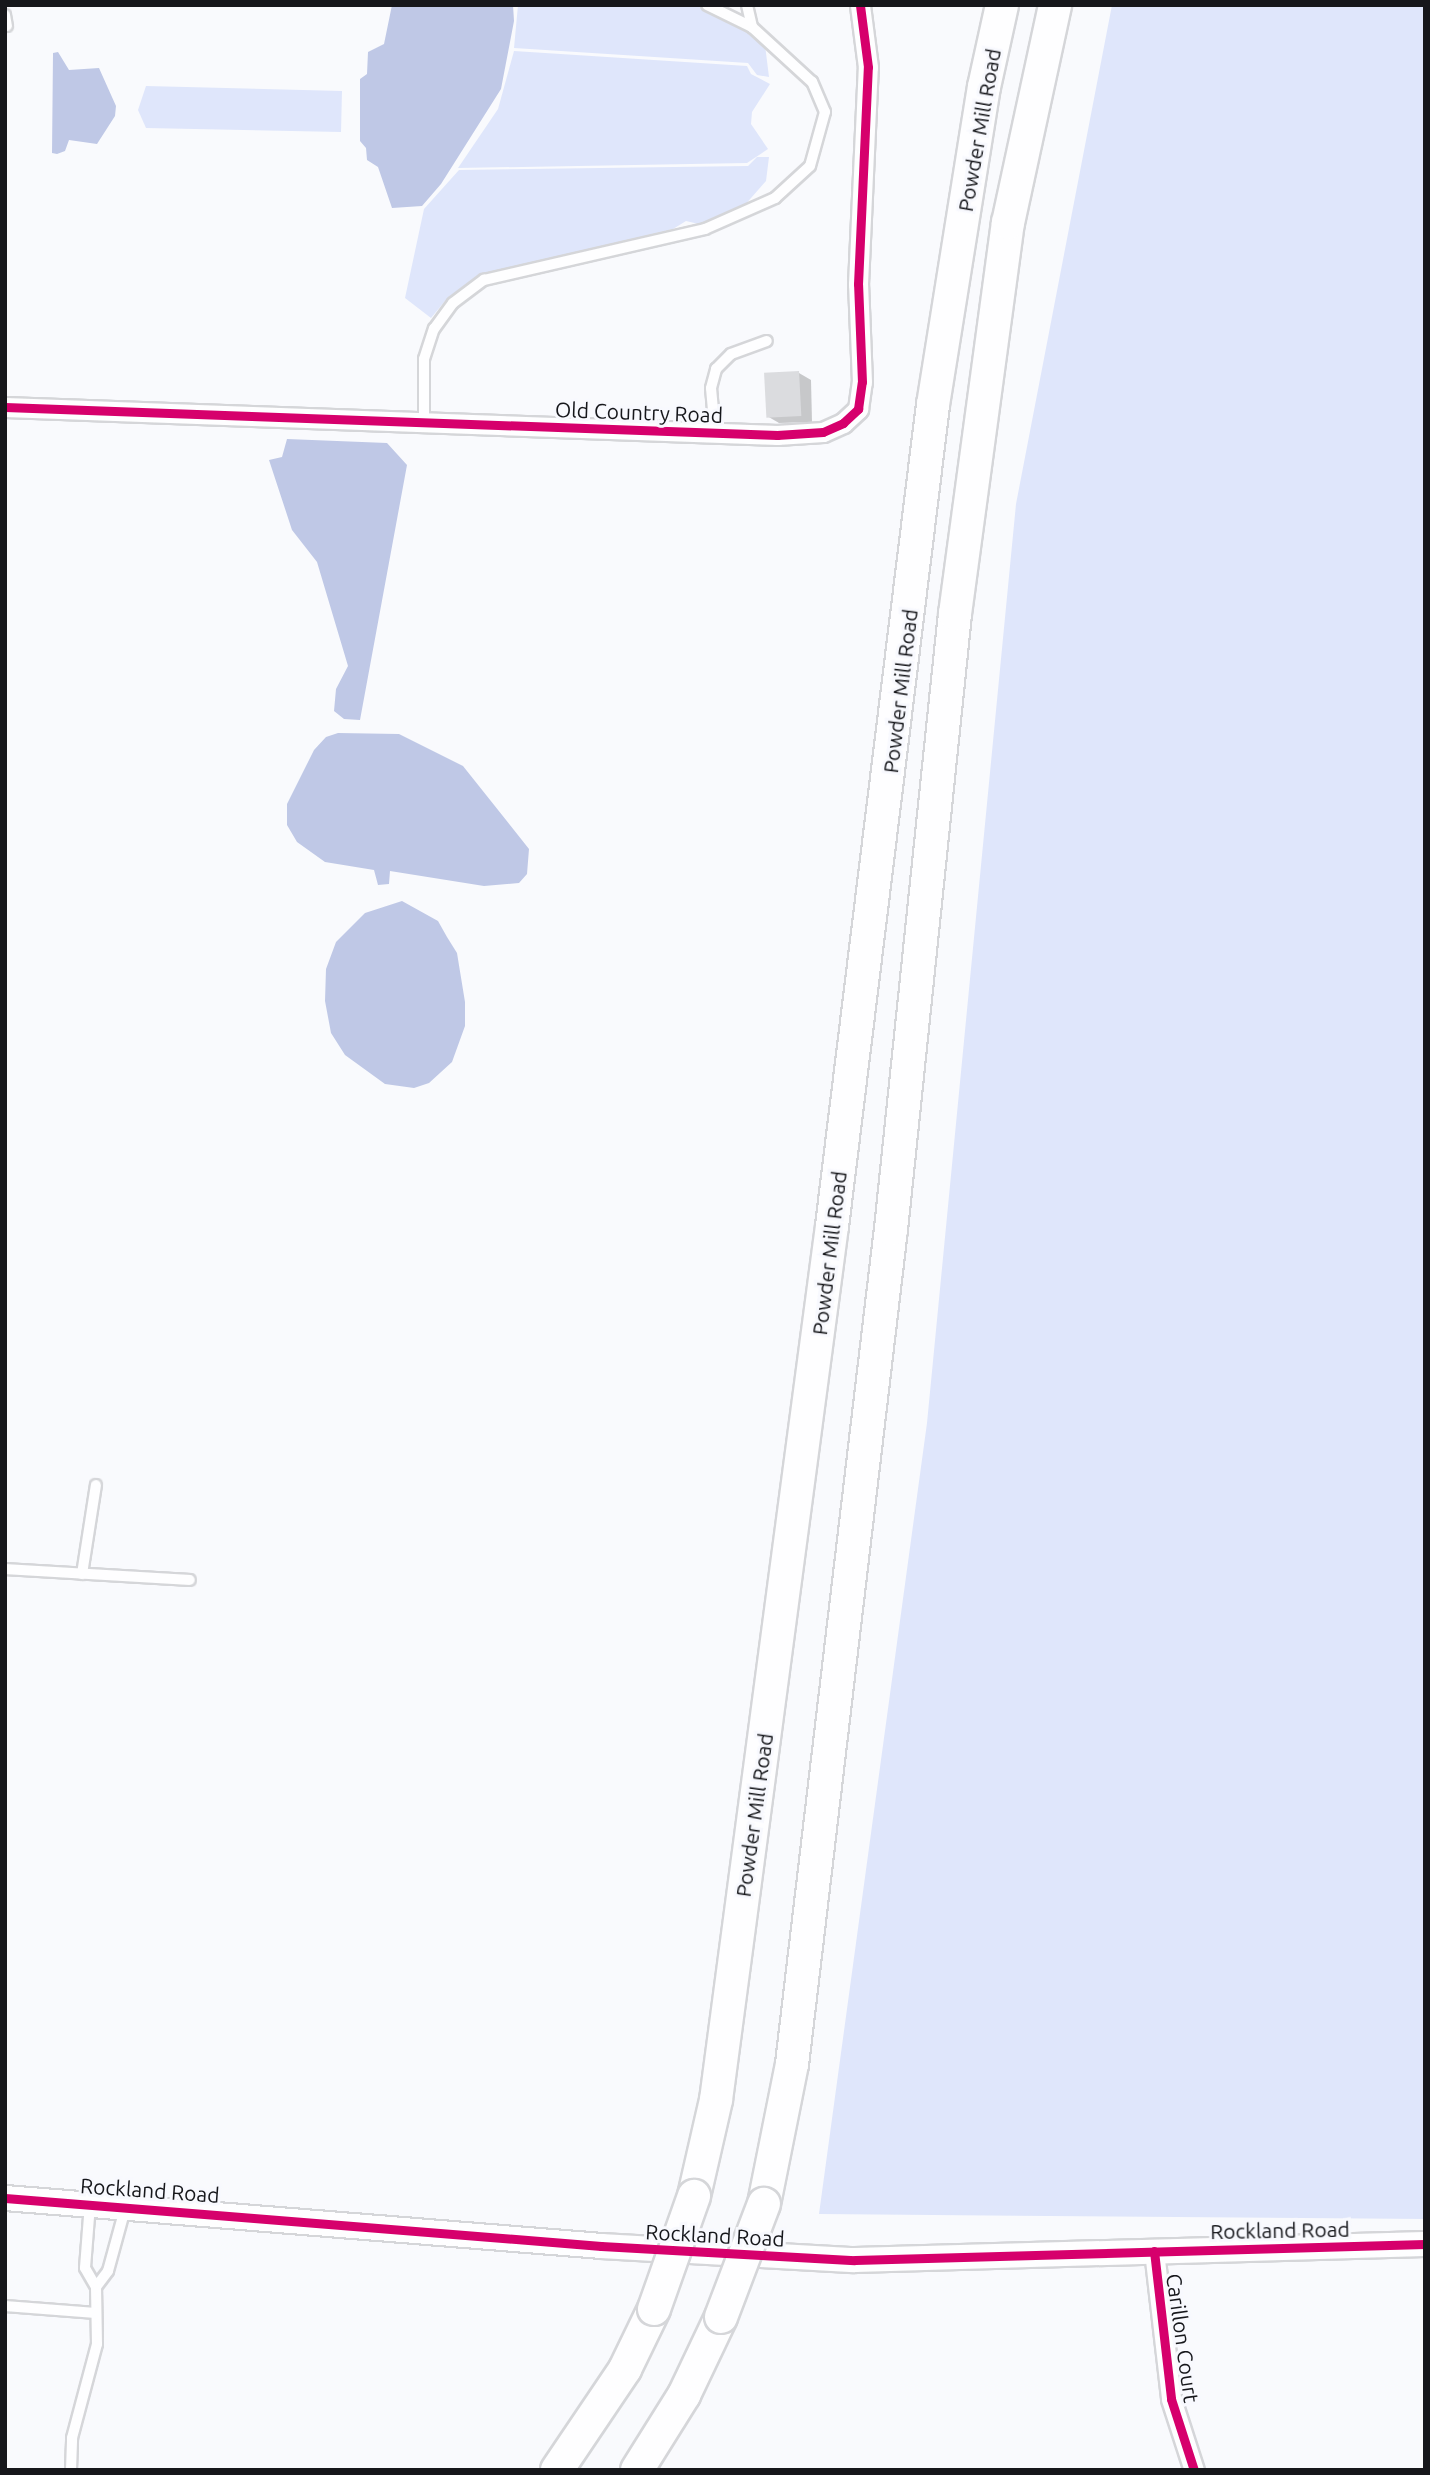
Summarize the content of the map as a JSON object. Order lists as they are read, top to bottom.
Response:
{
  "streets": {
    "highway": ["Powder Mill Road"],
    "street": ["Old Country Road", "Rockland Road", "Carillon Court"]
  },
  "crossings": [
    ["Rockland Road", "Carillon Court"]
  ]
}
